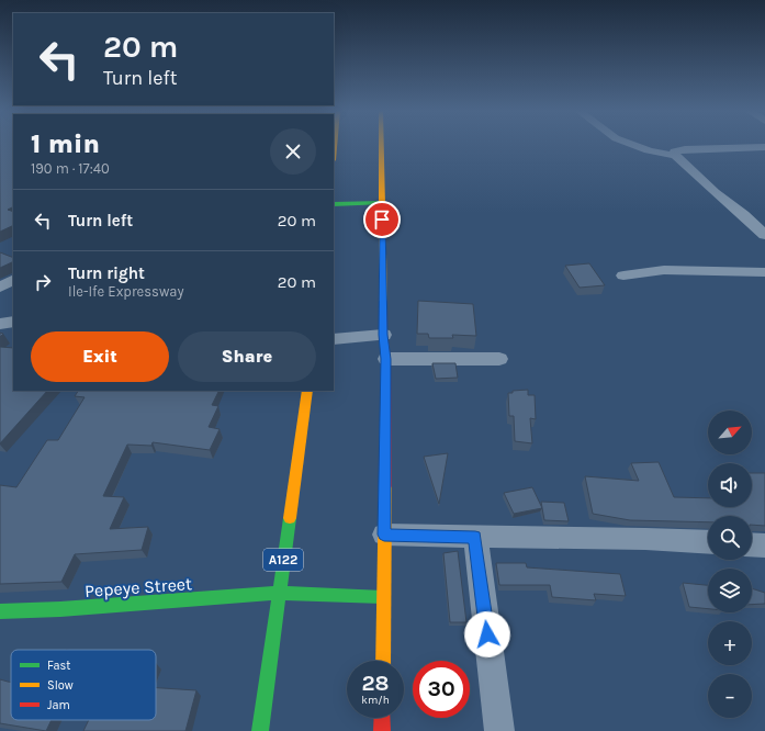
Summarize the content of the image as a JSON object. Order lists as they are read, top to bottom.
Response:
{
  "streets": {
    "main road": ["A122", "Pepeye Street"]
  },
  "crossings": [
    ["A122", "Pepeye Street"]
  ],
  "legend": ["Fast", "Slow", "Jam"],
  "north": "top right",
  "page": {
    "turn": ["20 m", "Turn left"],
    "heading": ["1 min", "190 m · 17:40"],
    "list": [
      {
        "name": "Turn left",
        "value": "20 m"
      },
      {
        "name": "Turn right",
        "note": "Ile-Ife Expressway",
        "value": "20 m"
      }
    ],
    "buttons": ["Exit", "Share"],
    "map_buttons": ["+", "−"],
    "speed": "28 km/h",
    "limit": "30"
  }
}
